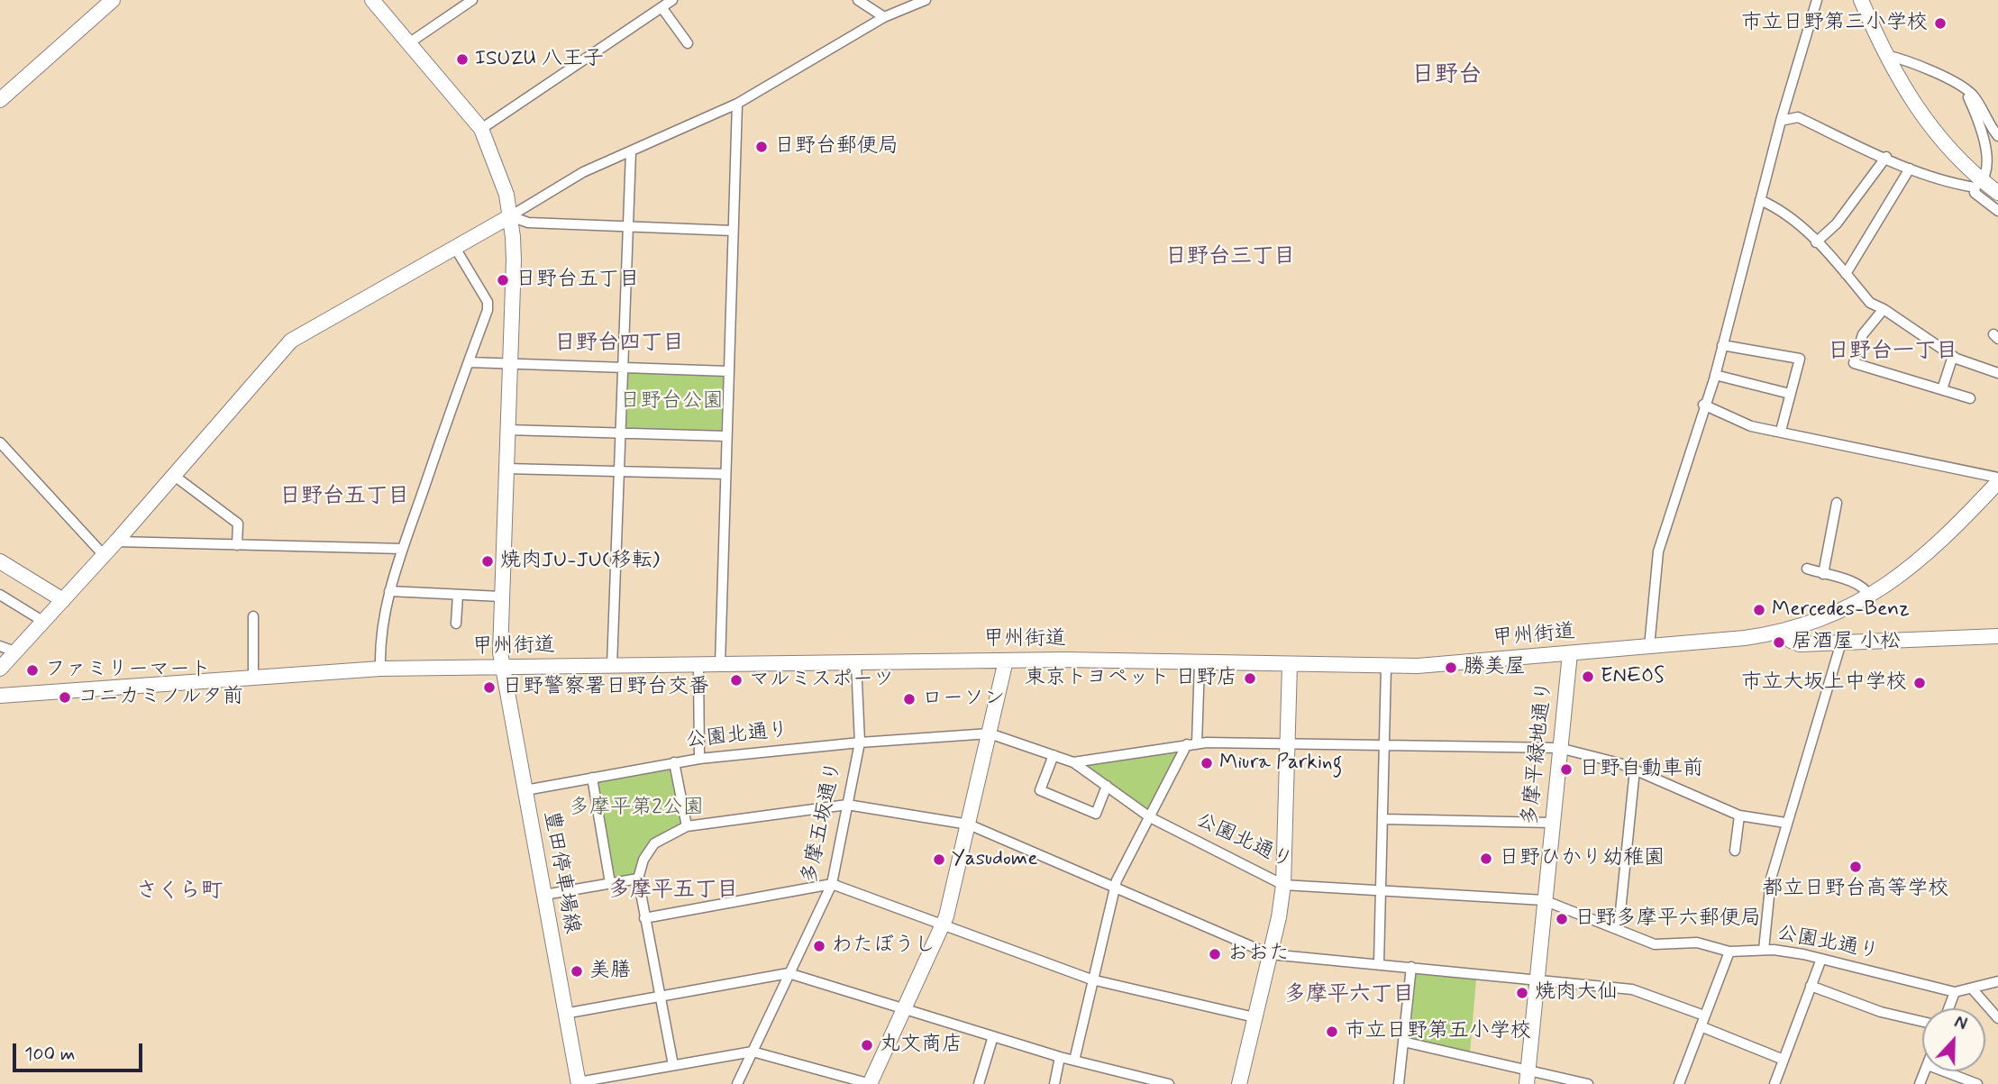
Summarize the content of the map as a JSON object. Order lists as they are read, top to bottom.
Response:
{
  "streets": {
    "street": [
      "甲州街道",
      "公園北通り",
      "多摩平緑地通り",
      "多摩五坂通り",
      "豊田停車場線"
    ]
  },
  "crossings": [
    ["甲州街道", "多摩平緑地通り"],
    ["甲州街道", "多摩五坂通り"],
    ["甲州街道", "豊田停車場線"],
    ["公園北通り", "多摩平緑地通り"],
    ["公園北通り", "多摩五坂通り"],
    ["公園北通り", "豊田停車場線"]
  ],
  "districts": [
    "日野台",
    "日野台三丁目",
    "日野台四丁目",
    "日野台一丁目",
    "日野台五丁目",
    "多摩平五丁目",
    "さくら町",
    "多摩平六丁目"
  ],
  "parks": ["日野台公園", "多摩平第2公園"],
  "places": [
    "市立日野第三小学校",
    "ISUZU 八王子",
    "日野台郵便局",
    "日野台五丁目",
    "焼肉JU-JU(移転)",
    "Mercedes-Benz",
    "居酒屋 小松",
    "勝美屋",
    "ファミリーマート",
    "ENEOS",
    "東京トヨペット 日野店",
    "マルミスポーツ",
    "市立大坂上中学校",
    "日野警察署日野台交番",
    "コニカミノルタ前",
    "ローソン",
    "Miura Parking",
    "日野自動車前",
    "日野ひかり幼稚園",
    "Yasudome",
    "都立日野台高等学校",
    "日野多摩平六郵便局",
    "わたぼうし",
    "おおた",
    "美膳",
    "焼肉大仙",
    "市立日野第五小学校",
    "丸文商店"
  ],
  "scale_bar": "100 m",
  "north": "top"
}
